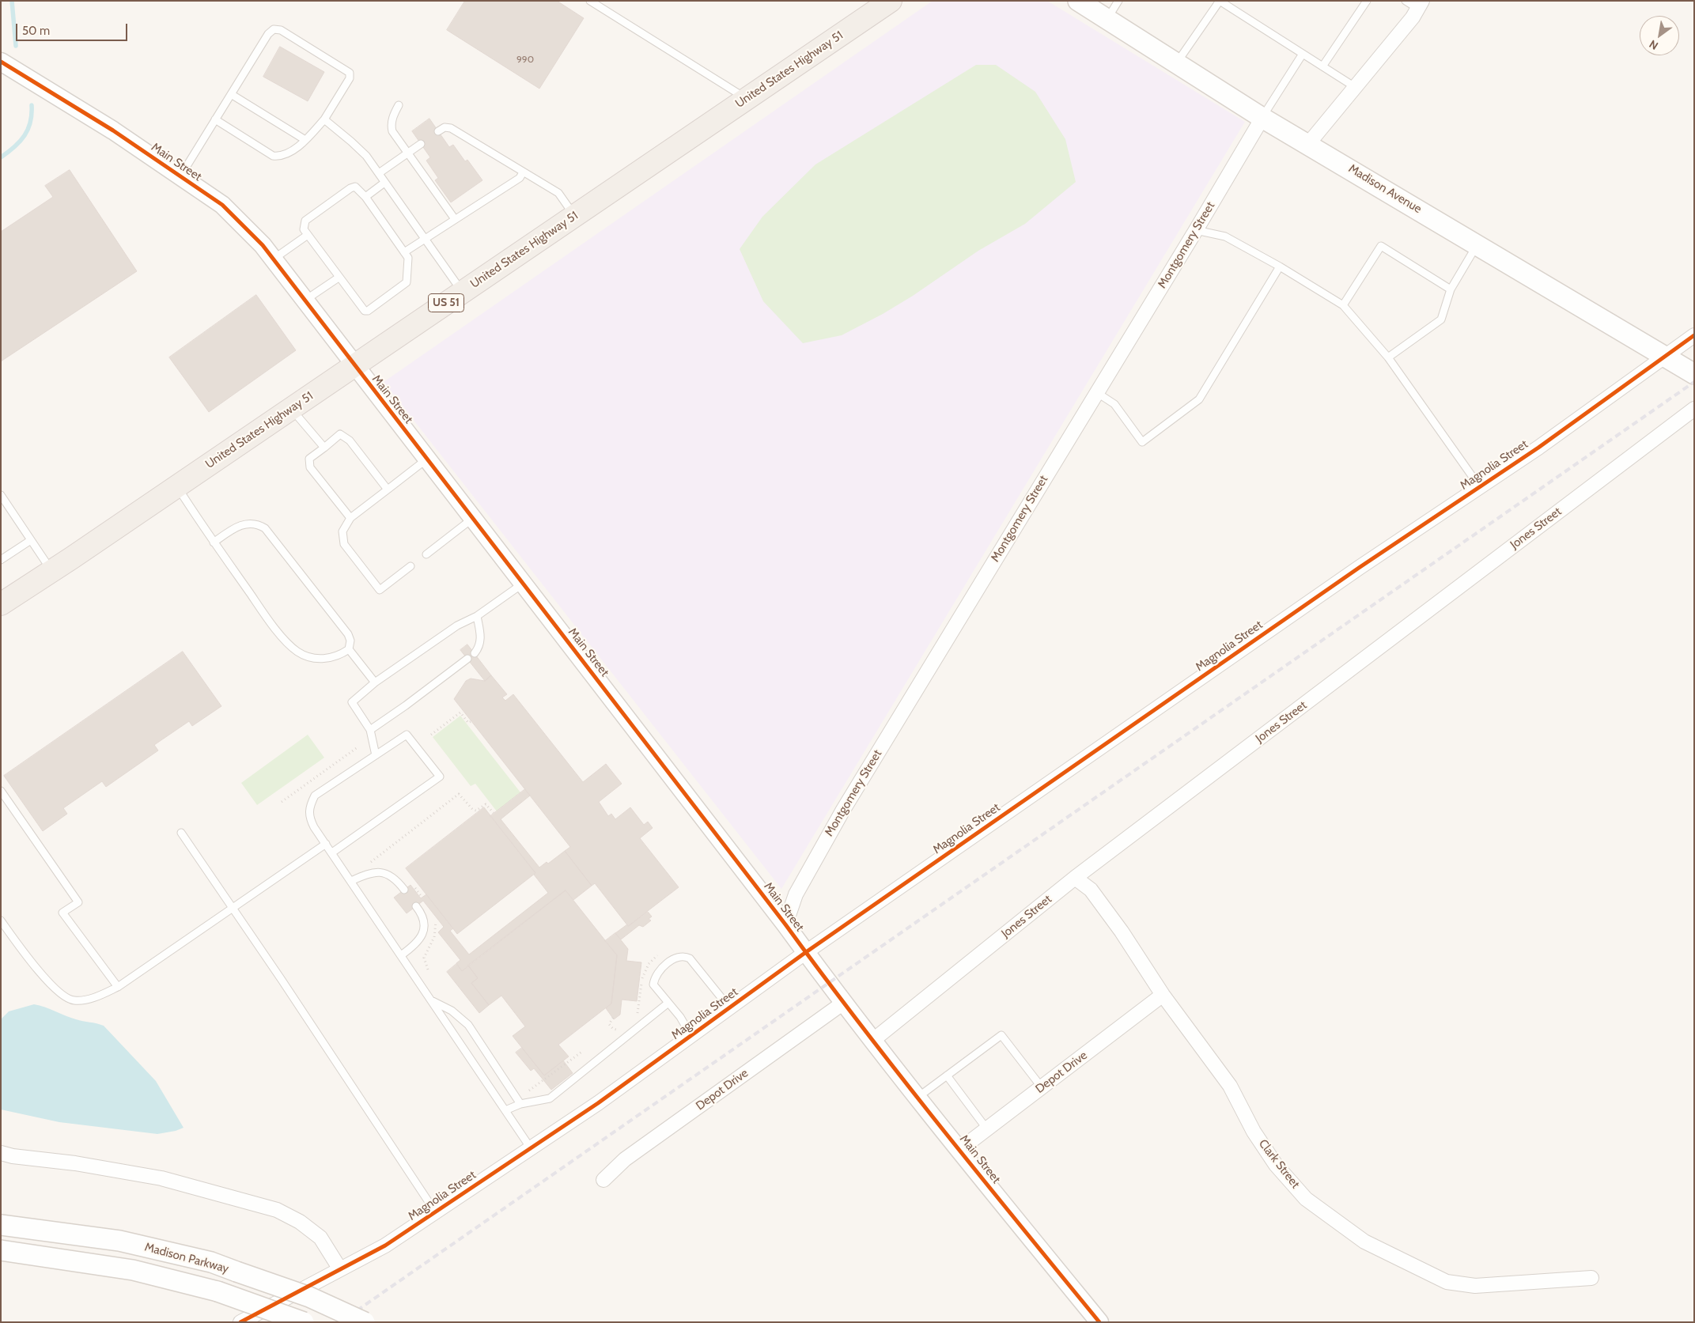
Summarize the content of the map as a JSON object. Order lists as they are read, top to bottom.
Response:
{
  "streets": {
    "main road": [
      "United States Highway 51",
      "Madison Avenue",
      "US 51",
      "Madison Parkway"
    ],
    "street": [
      "Main Street",
      "Montgomery Street",
      "Magnolia Street",
      "Jones Street",
      "Depot Drive",
      "Clark Street"
    ]
  },
  "crossings": [
    ["United States Highway 51", "Main Street"],
    ["Main Street", "Montgomery Street"],
    ["Main Street", "Magnolia Street"],
    ["Main Street", "Jones Street"],
    ["Main Street", "Depot Drive"],
    ["Madison Avenue", "Montgomery Street"],
    ["Madison Avenue", "Magnolia Street"],
    ["Jones Street", "Clark Street"],
    ["Depot Drive", "Clark Street"]
  ],
  "house_numbers": ["990"],
  "scale_bar": "50 m",
  "north": "bottom left"
}
